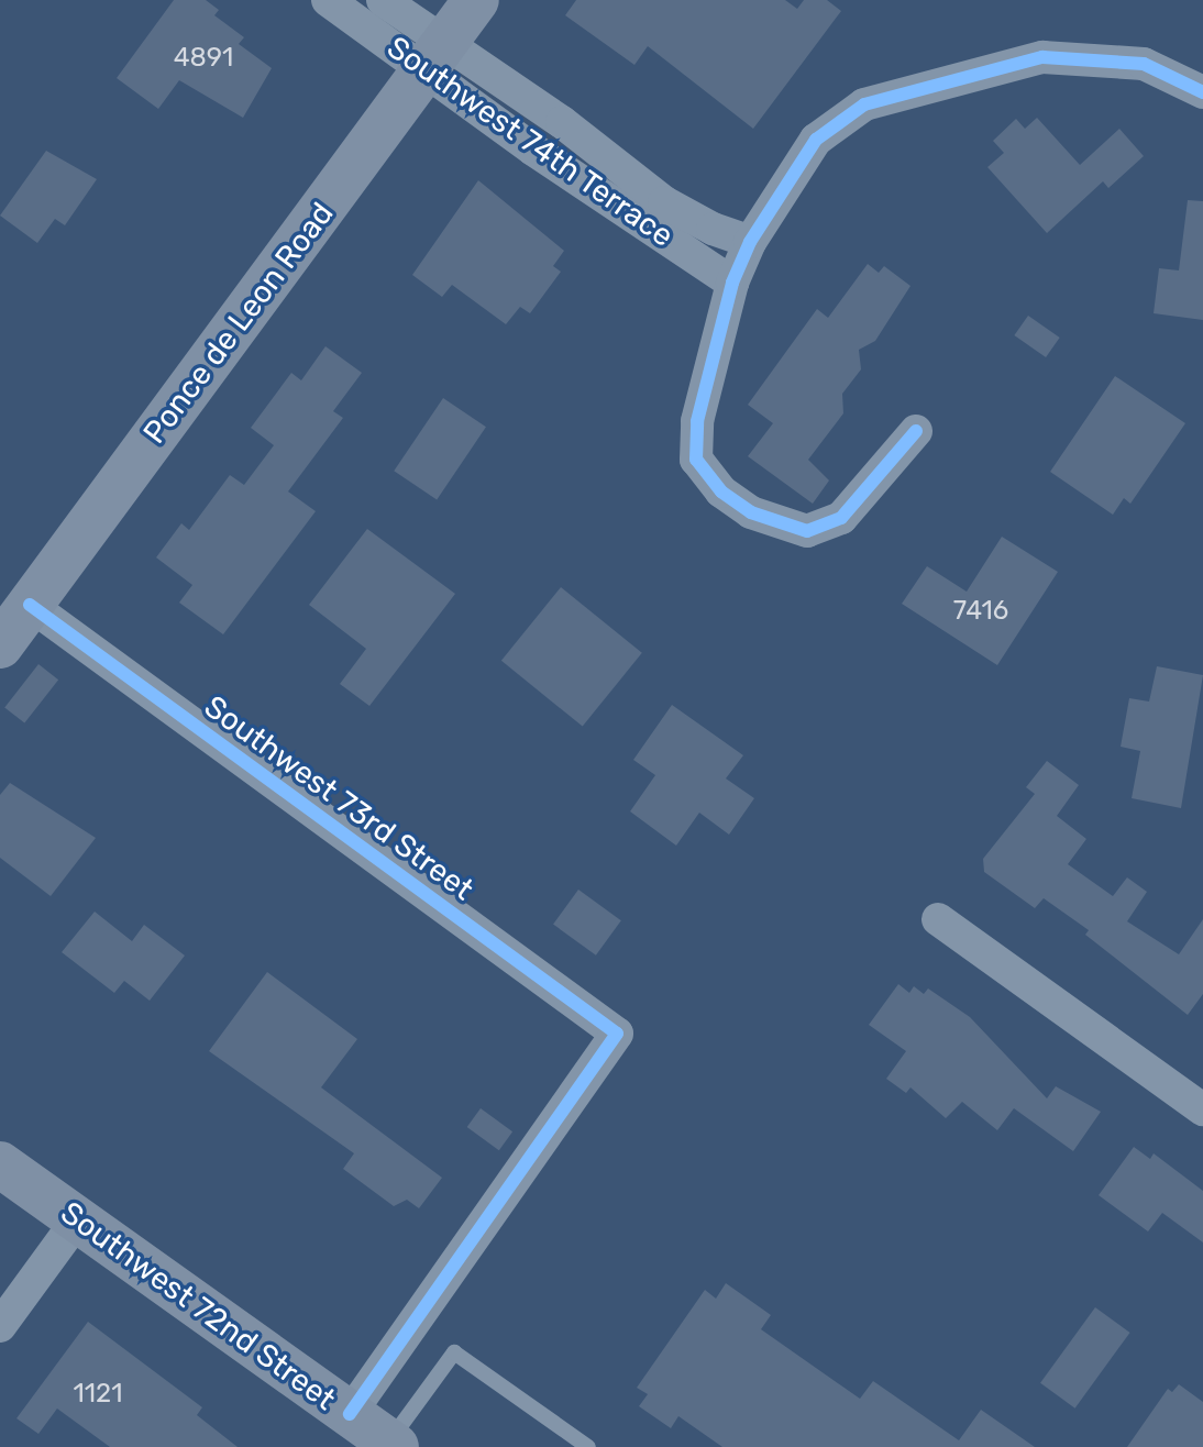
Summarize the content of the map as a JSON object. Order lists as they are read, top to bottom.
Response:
{
  "streets": {
    "street": [
      "Southwest 74th Terrace",
      "Ponce de Leon Road",
      "Southwest 73rd Street",
      "Southwest 72nd Street"
    ]
  },
  "crossings": [
    ["Southwest 74th Terrace", "Ponce de Leon Road"],
    ["Ponce de Leon Road", "Southwest 73rd Street"],
    ["Southwest 73rd Street", "Southwest 72nd Street"]
  ],
  "house_numbers": ["4891", "7416", "1121"]
}
